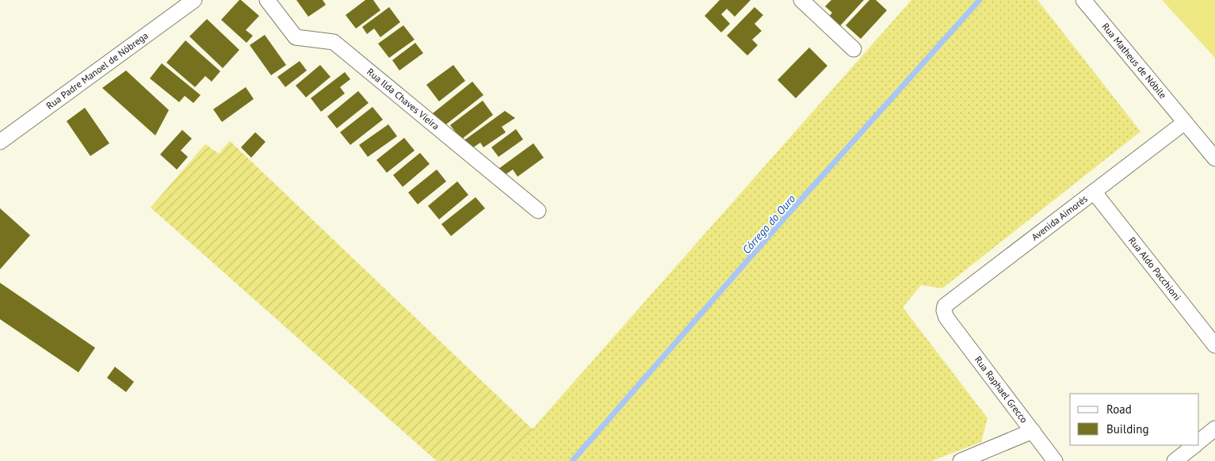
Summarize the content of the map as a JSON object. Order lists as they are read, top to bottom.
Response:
{
  "streets": {
    "street": [
      "Rua Matheus de Nóbile",
      "Rua Padre Manoel de Nóbrega",
      "Rua Ilda Chaves Vieira",
      "Avenida Aimorés",
      "Rua Aldo Pacchioni",
      "Rua Raphael Grecco"
    ]
  },
  "crossings": [
    ["Rua Matheus de Nóbile", "Avenida Aimorés"],
    ["Avenida Aimorés", "Rua Aldo Pacchioni"],
    ["Avenida Aimorés", "Rua Raphael Grecco"]
  ],
  "water": ["Córrego do Ouro"],
  "legend": ["Road", "Building"]
}
